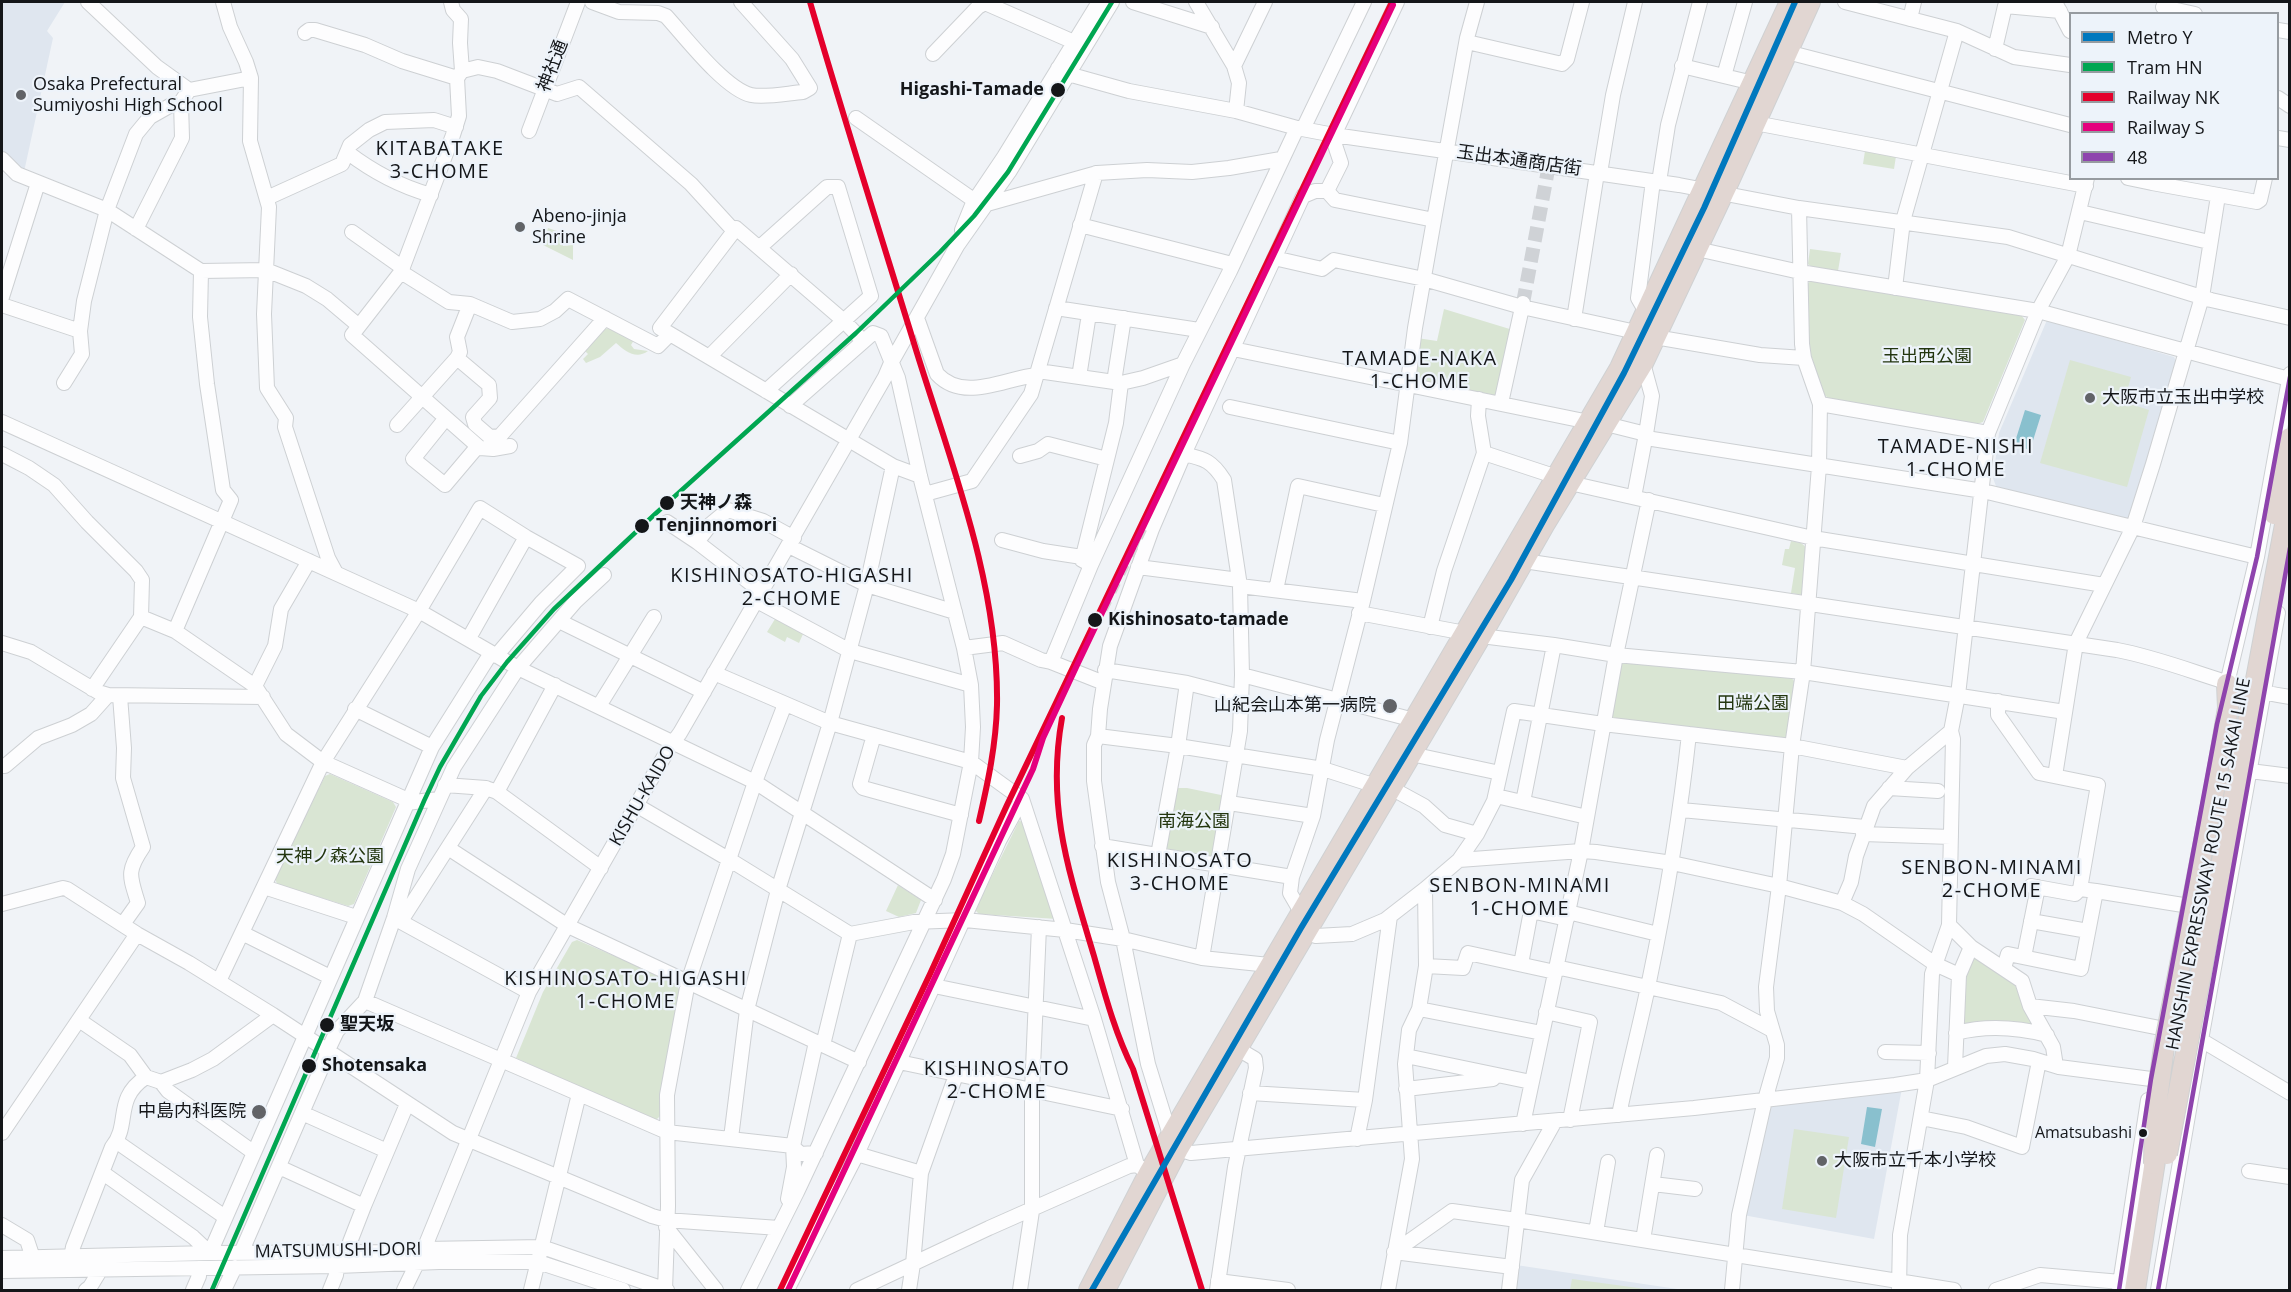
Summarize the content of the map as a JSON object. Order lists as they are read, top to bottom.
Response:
{
  "streets": {
    "highway": ["HANSHIN EXPRESSWAY ROUTE 15 SAKAI LINE"],
    "street": [
      "神社通",
      "玉出本通商店街",
      "KISHU-KAIDO",
      "MATSUMUSHI-DORI"
    ]
  },
  "crossings": [
    ["玉出本通商店街", "KISHU-KAIDO"],
    ["KISHU-KAIDO", "MATSUMUSHI-DORI"]
  ],
  "districts": [
    "KITABATAKE 3-CHOME",
    "TAMADE-NAKA 1-CHOME",
    "TAMADE-NISHI 1-CHOME",
    "KISHINOSATO-HIGASHI 2-CHOME",
    "KISHINOSATO 3-CHOME",
    "SENBON-MINAMI 2-CHOME",
    "SENBON-MINAMI 1-CHOME",
    "KISHINOSATO-HIGASHI 1-CHOME",
    "KISHINOSATO 2-CHOME"
  ],
  "parks": [
    "玉出西公園",
    "田端公園",
    "南海公園",
    "天神ノ森公園"
  ],
  "places": [
    "Higashi-Tamade",
    "Osaka Prefectural Sumiyoshi High School",
    "Abeno-jinja Shrine",
    "大阪市立玉出中学校",
    "天神ノ森",
    "Tenjinnomori",
    "Kishinosato-tamade",
    "山紀会山本第一病院",
    "聖天坂",
    "Shotensaka",
    "中島内科医院",
    "Amatsubashi",
    "大阪市立千本小学校"
  ],
  "lines": [
    "metro line Y",
    "tram line HN",
    "rail line NK",
    "rail line S",
    "transit line 48"
  ],
  "legend": [
    "Metro Y",
    "Tram HN",
    "Railway NK",
    "Railway S",
    "48"
  ]
}
